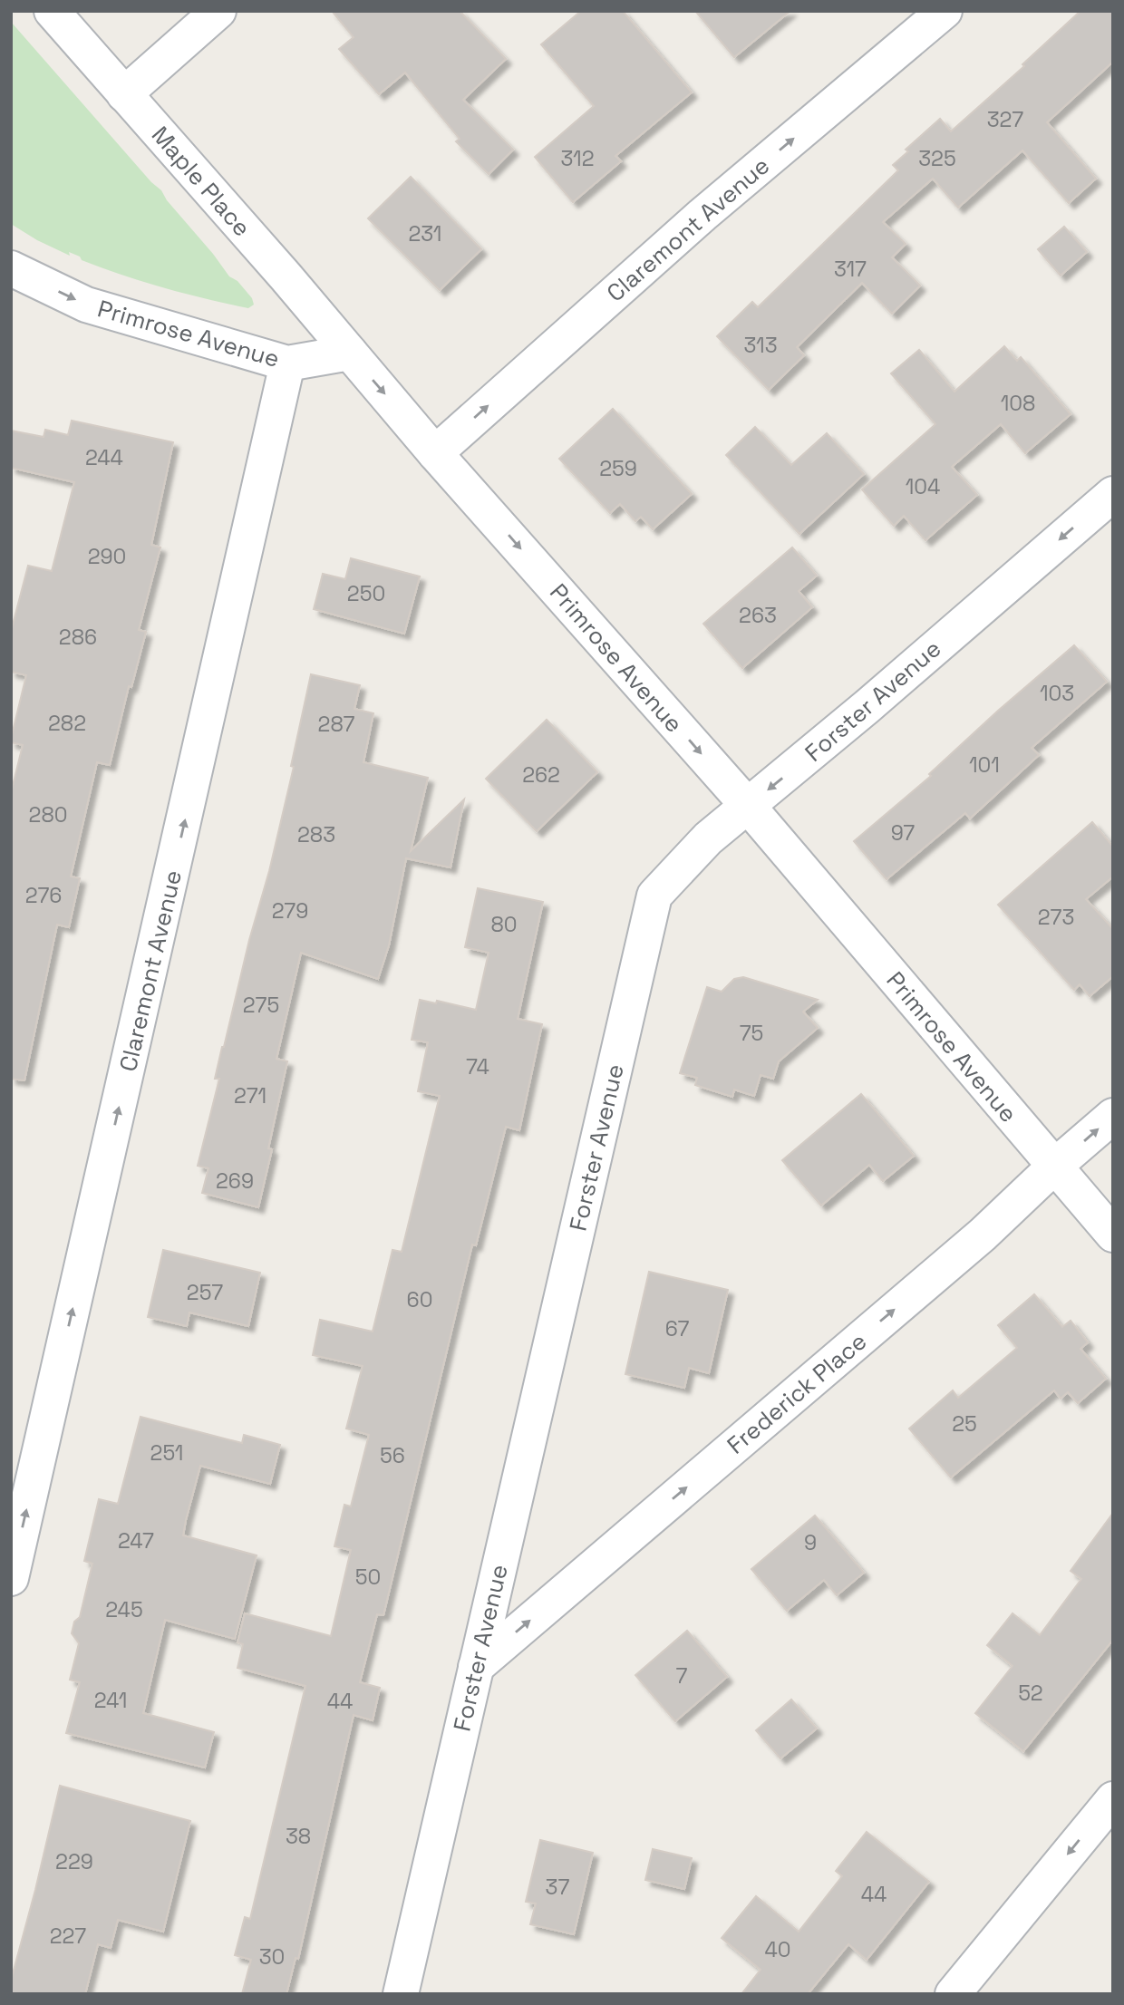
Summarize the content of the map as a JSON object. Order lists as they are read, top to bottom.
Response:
{
  "streets": {
    "street": [
      "Maple Place",
      "Claremont Avenue",
      "Primrose Avenue",
      "Forster Avenue",
      "Frederick Place"
    ]
  },
  "crossings": [
    ["Maple Place", "Primrose Avenue"],
    ["Claremont Avenue", "Primrose Avenue"],
    ["Primrose Avenue", "Forster Avenue"],
    ["Primrose Avenue", "Frederick Place"],
    ["Forster Avenue", "Frederick Place"]
  ],
  "one_way": ["Claremont Avenue", "Primrose Avenue", "Frederick Place"],
  "house_numbers": [
    "327",
    "312",
    "325",
    "231",
    "317",
    "313",
    "108",
    "244",
    "259",
    "104",
    "290",
    "250",
    "263",
    "286",
    "103",
    "282",
    "287",
    "101",
    "262",
    "280",
    "97",
    "283",
    "276",
    "279",
    "273",
    "80",
    "275",
    "75",
    "74",
    "271",
    "269",
    "257",
    "60",
    "67",
    "25",
    "251",
    "56",
    "247",
    "9",
    "50",
    "245",
    "7",
    "52",
    "241",
    "44",
    "38",
    "229",
    "37",
    "44",
    "227",
    "40",
    "30"
  ]
}
